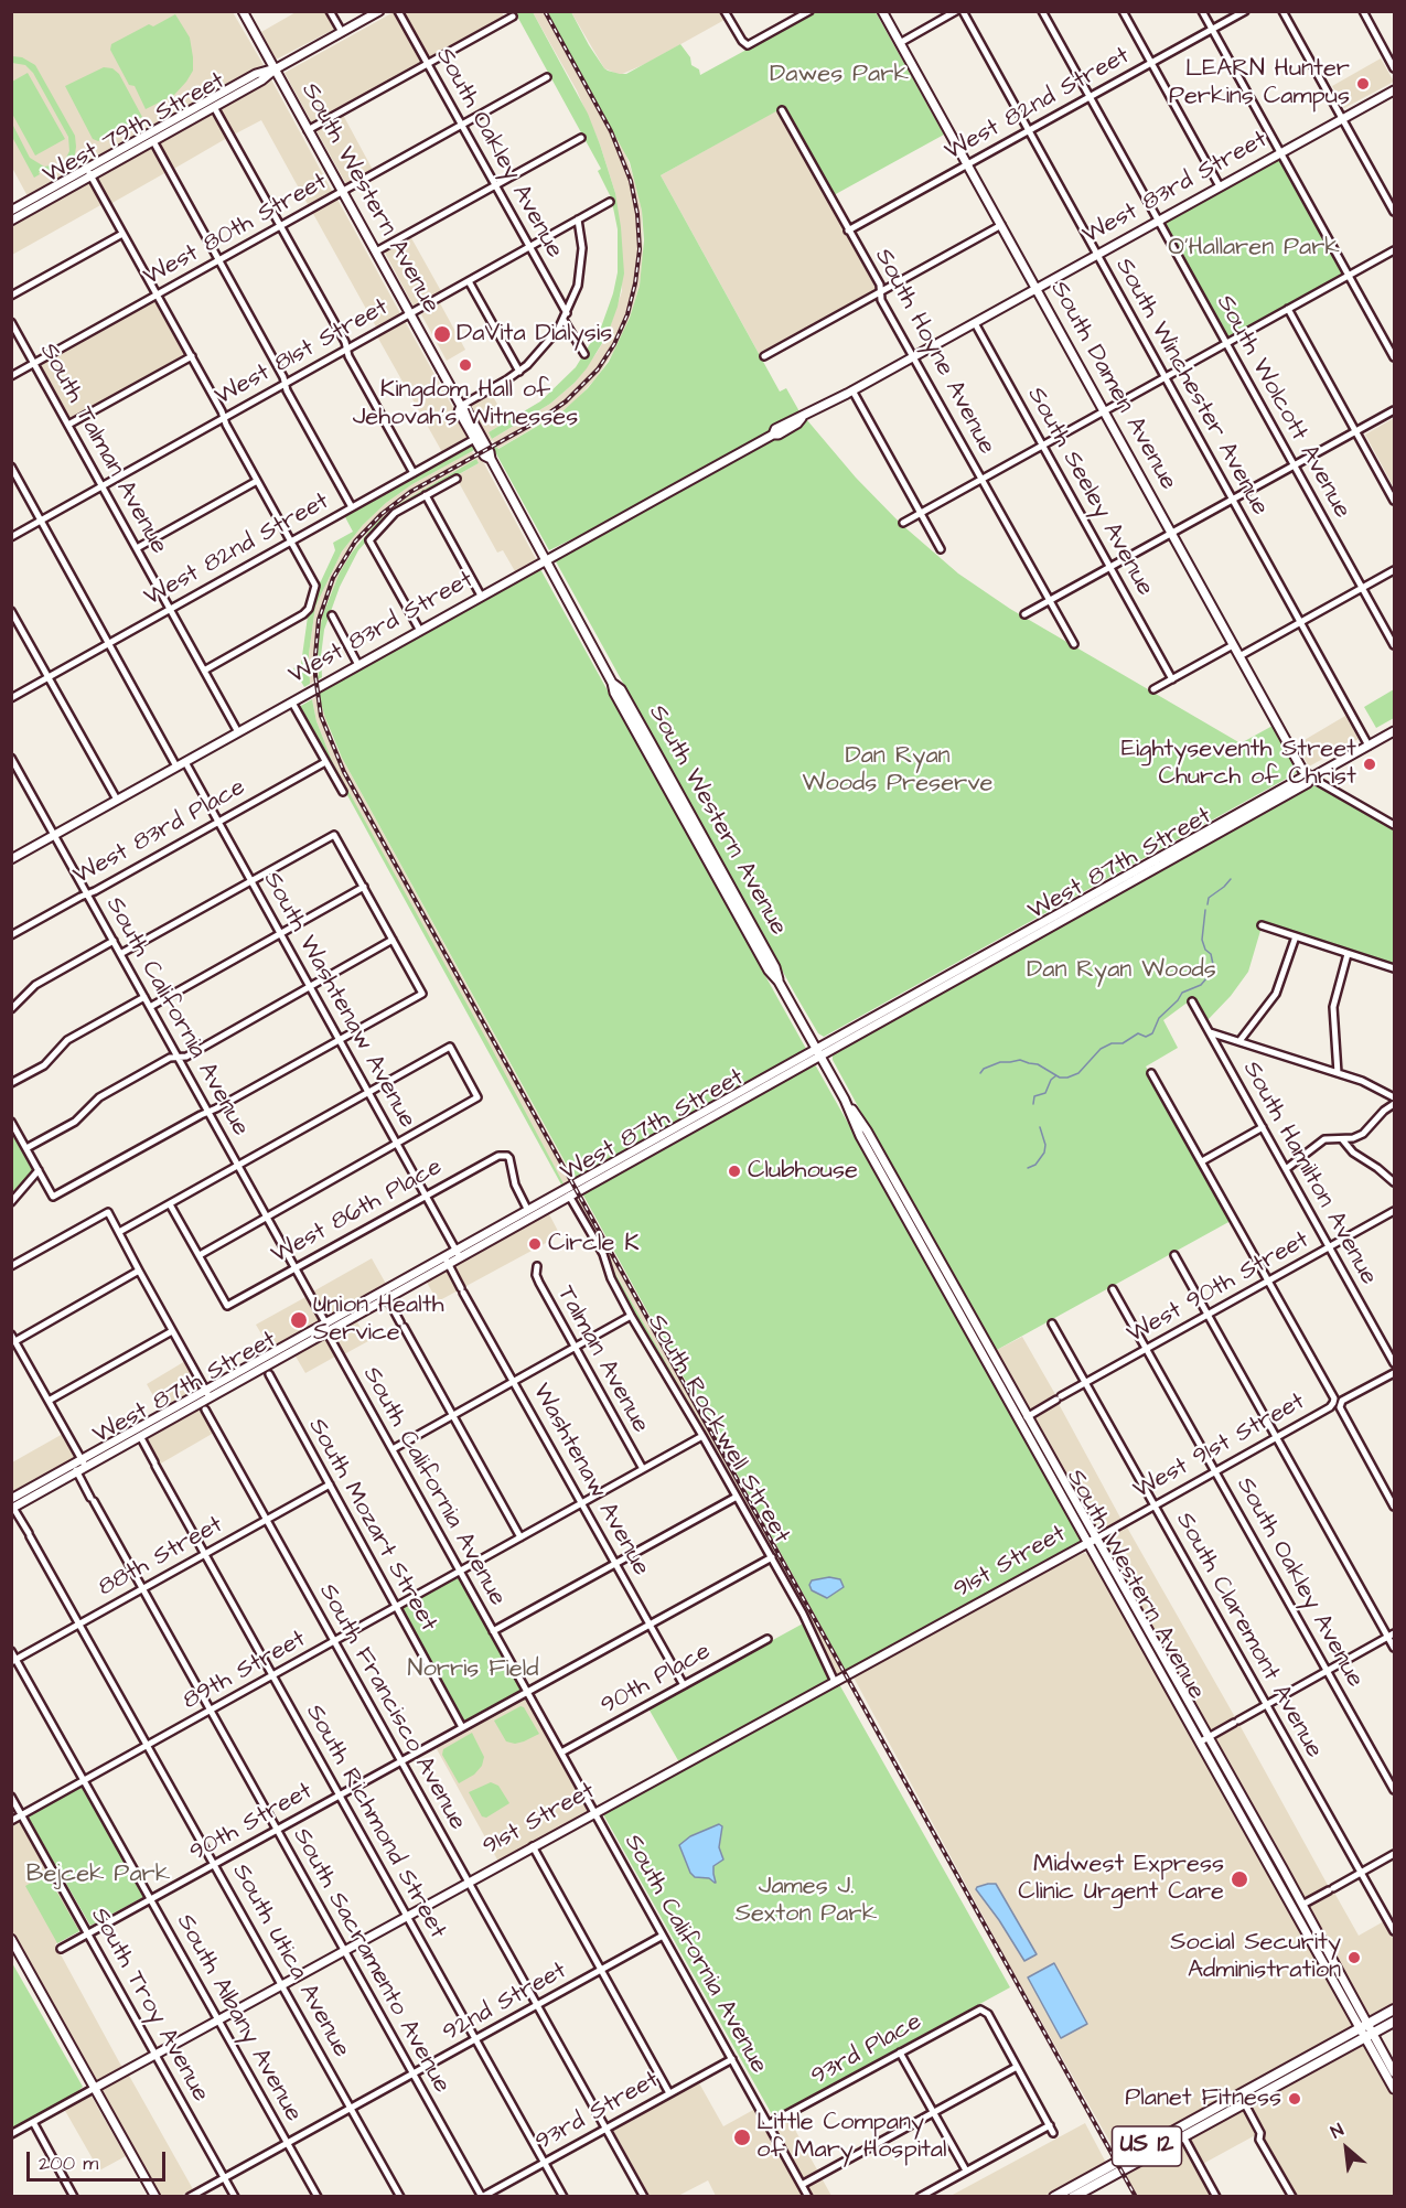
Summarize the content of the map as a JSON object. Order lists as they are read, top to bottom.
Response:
{
  "streets": {
    "main road": [
      "West 79th Street",
      "West 83rd Street",
      "South Western Avenue",
      "South Damen Avenue",
      "West 87th Street",
      "West 91st Street",
      "91st Street",
      "US 12"
    ],
    "street": [
      "West 82nd Street",
      "South Oakley Avenue",
      "West 80th Street",
      "South Hoyne Avenue",
      "West 81st Street",
      "South Winchester Avenue",
      "South Wolcott Avenue",
      "South Talman Avenue",
      "South Seeley Avenue",
      "West 83rd Place",
      "South Washtenaw Avenue",
      "South California Avenue",
      "South Hamilton Avenue",
      "West 86th Place",
      "West 90th Street",
      "Talman Avenue",
      "South Rockwell Street",
      "Washtenaw Avenue",
      "South Mozart Street",
      "88th Street",
      "South Claremont Avenue",
      "89th Street",
      "90th Place",
      "South Francisco Avenue",
      "South Richmond Street",
      "90th Street",
      "South Utica Avenue",
      "South Sacramento Avenue",
      "92nd Street",
      "South Troy Avenue",
      "South Albany Avenue",
      "93rd Place",
      "93rd Street"
    ]
  },
  "crossings": [
    ["West 82nd Street", "South Western Avenue"],
    ["West 82nd Street", "South Hoyne Avenue"],
    ["West 82nd Street", "South Damen Avenue"],
    ["West 82nd Street", "South Winchester Avenue"],
    ["West 82nd Street", "South Wolcott Avenue"],
    ["West 82nd Street", "South Talman Avenue"],
    ["West 79th Street", "South Western Avenue"],
    ["South Oakley Avenue", "West 80th Street"],
    ["South Oakley Avenue", "West 81st Street"],
    ["South Oakley Avenue", "West 90th Street"],
    ["South Oakley Avenue", "West 91st Street"],
    ["West 83rd Street", "South Western Avenue"],
    ["West 83rd Street", "South Hoyne Avenue"],
    ["West 83rd Street", "South Damen Avenue"],
    ["West 83rd Street", "South Winchester Avenue"],
    ["West 83rd Street", "South Wolcott Avenue"],
    ["West 83rd Street", "South Talman Avenue"],
    ["West 83rd Street", "South Seeley Avenue"],
    ["West 83rd Street", "South Washtenaw Avenue"],
    ["West 83rd Street", "South California Avenue"],
    ["South Western Avenue", "West 80th Street"],
    ["South Western Avenue", "West 81st Street"],
    ["South Western Avenue", "West 87th Street"],
    ["South Western Avenue", "West 90th Street"],
    ["South Western Avenue", "West 91st Street"],
    ["South Western Avenue", "91st Street"],
    ["South Western Avenue", "US 12"],
    ["West 80th Street", "South Talman Avenue"],
    ["West 81st Street", "South Talman Avenue"],
    ["South Damen Avenue", "West 87th Street"],
    ["South Winchester Avenue", "West 87th Street"],
    ["West 83rd Place", "South Washtenaw Avenue"],
    ["West 83rd Place", "South California Avenue"],
    ["West 87th Street", "South Washtenaw Avenue"],
    ["West 87th Street", "South California Avenue"],
    ["West 87th Street", "West 86th Place"],
    ["West 87th Street", "South Rockwell Street"],
    ["West 87th Street", "Washtenaw Avenue"],
    ["West 87th Street", "South Richmond Street"],
    ["West 87th Street", "South Utica Avenue"],
    ["West 87th Street", "South Sacramento Avenue"],
    ["South Washtenaw Avenue", "West 86th Place"],
    ["South California Avenue", "West 86th Place"],
    ["South California Avenue", "91st Street"],
    ["South California Avenue", "89th Street"],
    ["South California Avenue", "90th Place"],
    ["South California Avenue", "90th Street"],
    ["South California Avenue", "92nd Street"],
    ["South California Avenue", "93rd Place"],
    ["South California Avenue", "93rd Street"],
    ["South Hamilton Avenue", "West 90th Street"],
    ["West 90th Street", "South Claremont Avenue"],
    ["Talman Avenue", "89th Street"],
    ["South Rockwell Street", "91st Street"],
    ["South Rockwell Street", "89th Street"],
    ["South Rockwell Street", "90th Street"],
    ["West 91st Street", "91st Street"],
    ["West 91st Street", "South Claremont Avenue"],
    ["Washtenaw Avenue", "89th Street"],
    ["Washtenaw Avenue", "90th Place"],
    ["Washtenaw Avenue", "90th Street"],
    ["South Mozart Street", "88th Street"],
    ["South Mozart Street", "89th Street"],
    ["South Mozart Street", "90th Street"],
    ["88th Street", "South Francisco Avenue"],
    ["88th Street", "South Richmond Street"],
    ["88th Street", "South Utica Avenue"],
    ["88th Street", "South Sacramento Avenue"],
    ["88th Street", "South Albany Avenue"],
    ["91st Street", "South Francisco Avenue"],
    ["91st Street", "South Richmond Street"],
    ["91st Street", "South Utica Avenue"],
    ["91st Street", "South Sacramento Avenue"],
    ["91st Street", "South Troy Avenue"],
    ["91st Street", "South Albany Avenue"],
    ["89th Street", "South Francisco Avenue"],
    ["89th Street", "South Richmond Street"],
    ["89th Street", "South Utica Avenue"],
    ["89th Street", "South Sacramento Avenue"],
    ["89th Street", "South Troy Avenue"],
    ["89th Street", "South Albany Avenue"],
    ["South Francisco Avenue", "90th Street"],
    ["South Francisco Avenue", "92nd Street"],
    ["South Francisco Avenue", "93rd Street"],
    ["South Richmond Street", "90th Street"],
    ["South Richmond Street", "92nd Street"],
    ["South Richmond Street", "93rd Street"],
    ["90th Street", "South Utica Avenue"],
    ["90th Street", "South Sacramento Avenue"],
    ["90th Street", "South Troy Avenue"],
    ["90th Street", "South Albany Avenue"],
    ["South Utica Avenue", "92nd Street"],
    ["South Sacramento Avenue", "92nd Street"],
    ["South Sacramento Avenue", "93rd Street"],
    ["92nd Street", "South Troy Avenue"],
    ["92nd Street", "South Albany Avenue"]
  ],
  "parks": [
    "Dawes Park",
    "O'Hallaren Park",
    "Dan Ryan Woods Preserve",
    "Dan Ryan Woods",
    "Norris Field",
    "Bejcek Park",
    "James J. Sexton Park"
  ],
  "places": [
    "LEARN Hunter Perkins Campus",
    "DaVita Dialysis",
    "Kingdom Hall of Jehovah's Witnesses",
    "Eightyseventh Street Church of Christ",
    "Clubhouse",
    "Circle K",
    "Union Health Service",
    "Midwest Express Clinic Urgent Care",
    "Social Security Administration",
    "Planet Fitness",
    "Little Company of Mary Hospital"
  ],
  "scale_bar": "200 m",
  "north": "top left"
}
